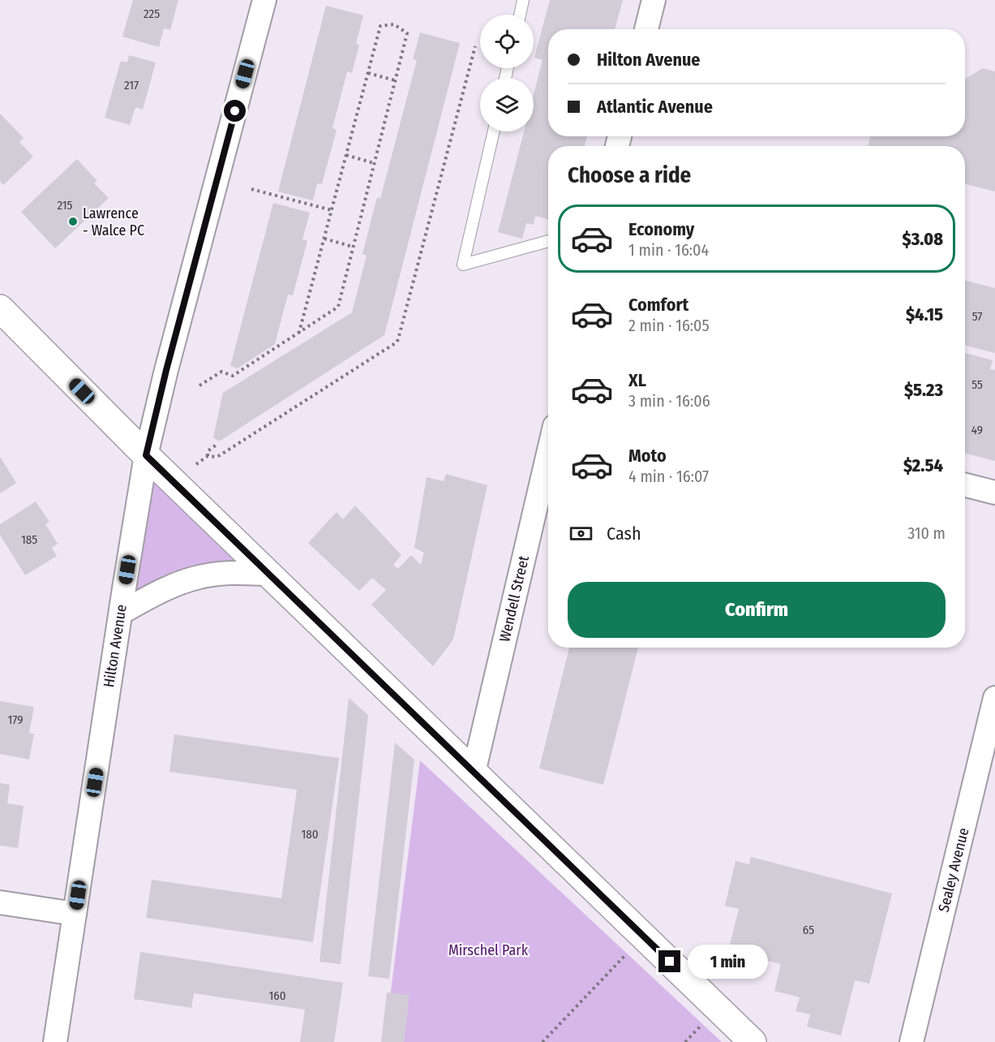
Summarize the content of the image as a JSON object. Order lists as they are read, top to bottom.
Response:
{
  "streets": {
    "street": ["Wendell Street", "Hilton Avenue", "Sealey Avenue"]
  },
  "parks": ["Mirschel Park"],
  "places": ["Lawrence - Walce PC"],
  "house_numbers": [
    "225",
    "217",
    "215",
    "57",
    "55",
    "49",
    "185",
    "179",
    "180",
    "65",
    "160"
  ],
  "page": {
    "banner": ["Hilton Avenue", "Atlantic Avenue"],
    "heading": "Choose a ride",
    "list": [
      {
        "name": "Economy",
        "note": "1 min · 16:04",
        "value": "$3.08"
      },
      {
        "name": "Comfort",
        "note": "2 min · 16:05",
        "value": "$4.15"
      },
      {
        "name": "XL",
        "note": "3 min · 16:06",
        "value": "$5.23"
      },
      {
        "name": "Moto",
        "note": "4 min · 16:07",
        "value": "$2.54"
      }
    ],
    "pay": ["Cash", "310 m"],
    "buttons": "Confirm",
    "bubble": "1 min"
  }
}
